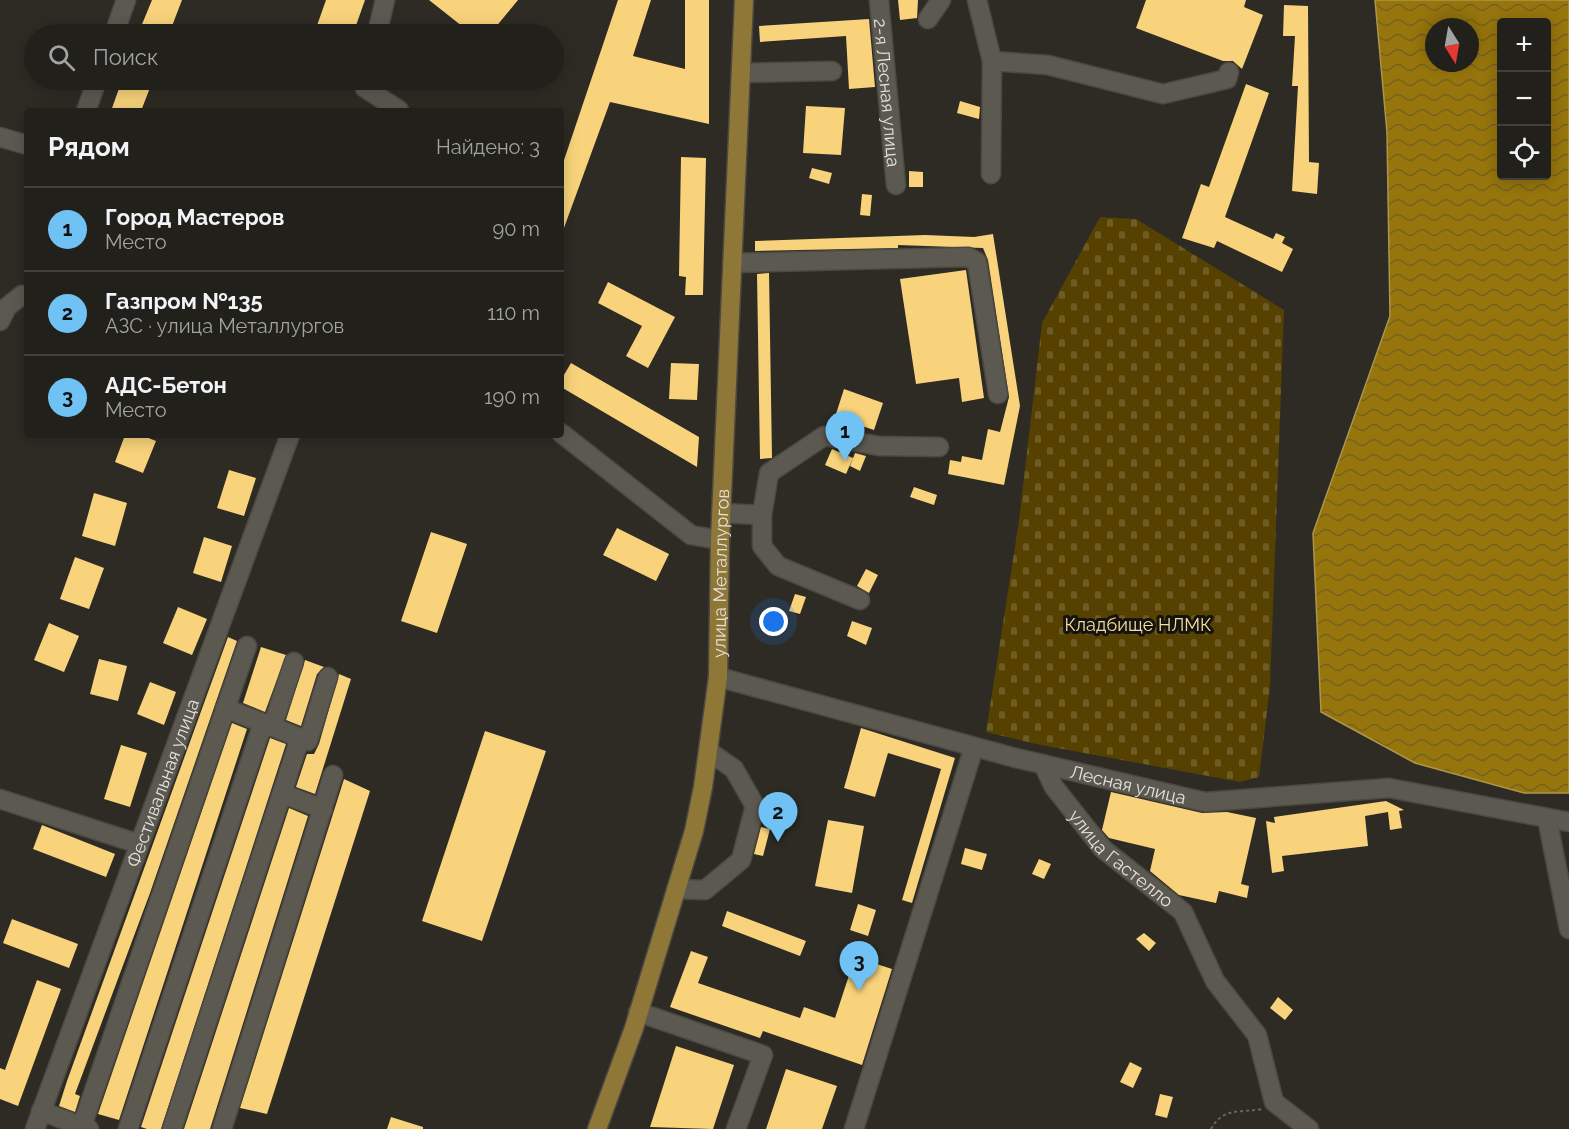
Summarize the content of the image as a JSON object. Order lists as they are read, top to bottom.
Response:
{
  "streets": {
    "main road": ["улица Металлургов"],
    "street": [
      "2-я Лесная улица",
      "Фестивальная улица",
      "Лесная улица",
      "улица Гастелло"
    ]
  },
  "crossings": [
    ["улица Металлургов", "Лесная улица"],
    ["Лесная улица", "улица Гастелло"]
  ],
  "parks": ["Кладбище НЛМК"],
  "north": "bottom",
  "page": {
    "map_buttons": ["+", "−"],
    "search": "Поиск",
    "heading": ["Рядом", "Найдено: 3"],
    "list": [
      {
        "mark": "1",
        "name": "Город Мастеров",
        "note": "Место",
        "value": "90 m"
      },
      {
        "mark": "2",
        "name": "Газпром №135",
        "note": "АЗС · улица Металлургов",
        "value": "110 m"
      },
      {
        "mark": "3",
        "name": "АДС-Бетон",
        "note": "Место",
        "value": "190 m"
      }
    ],
    "pins": ["1", "2", "3"]
  }
}
